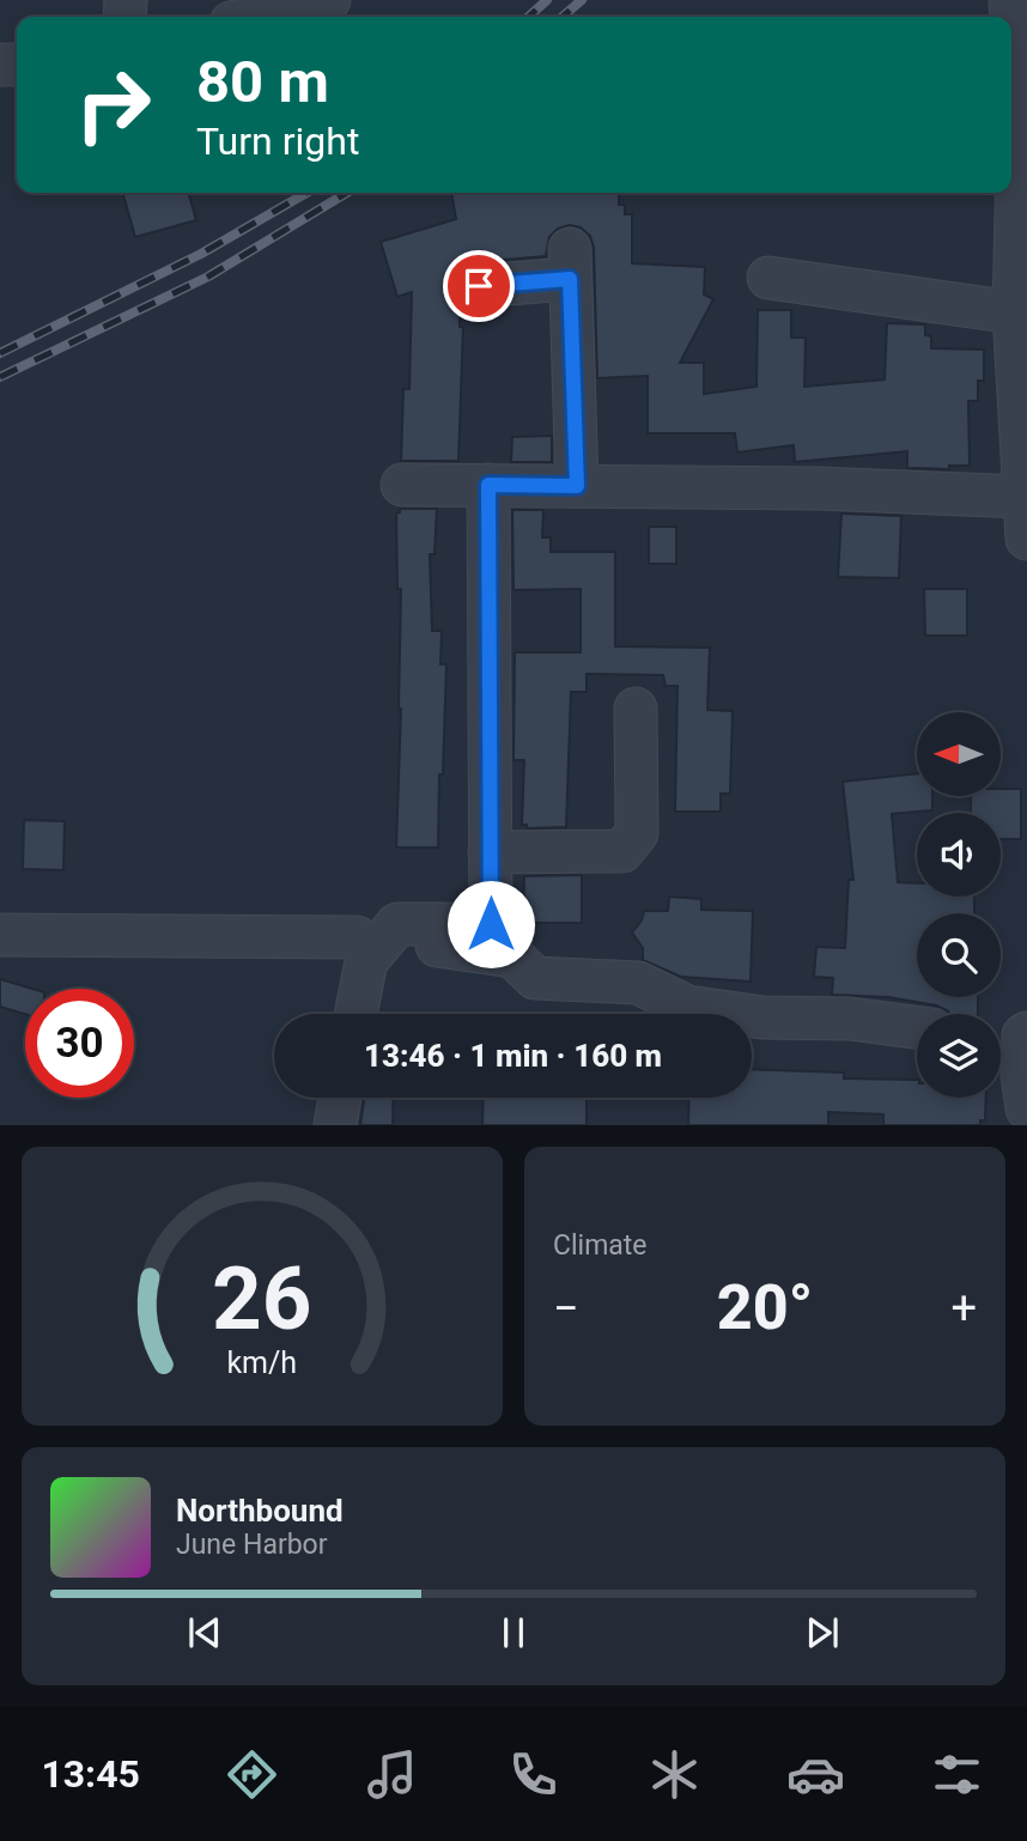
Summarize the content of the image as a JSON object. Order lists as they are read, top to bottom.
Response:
{
  "north": "left",
  "page": {
    "turn": ["80 m", "Turn right"],
    "limit": "30",
    "trip": "13:46 · 1 min · 160 m",
    "tile": "Climate",
    "heat": ["−", "20°", "+"],
    "song": ["Northbound", "June Harbor"],
    "tabs": "13:45",
    "gauge": ["26", "km/h"]
  }
}
